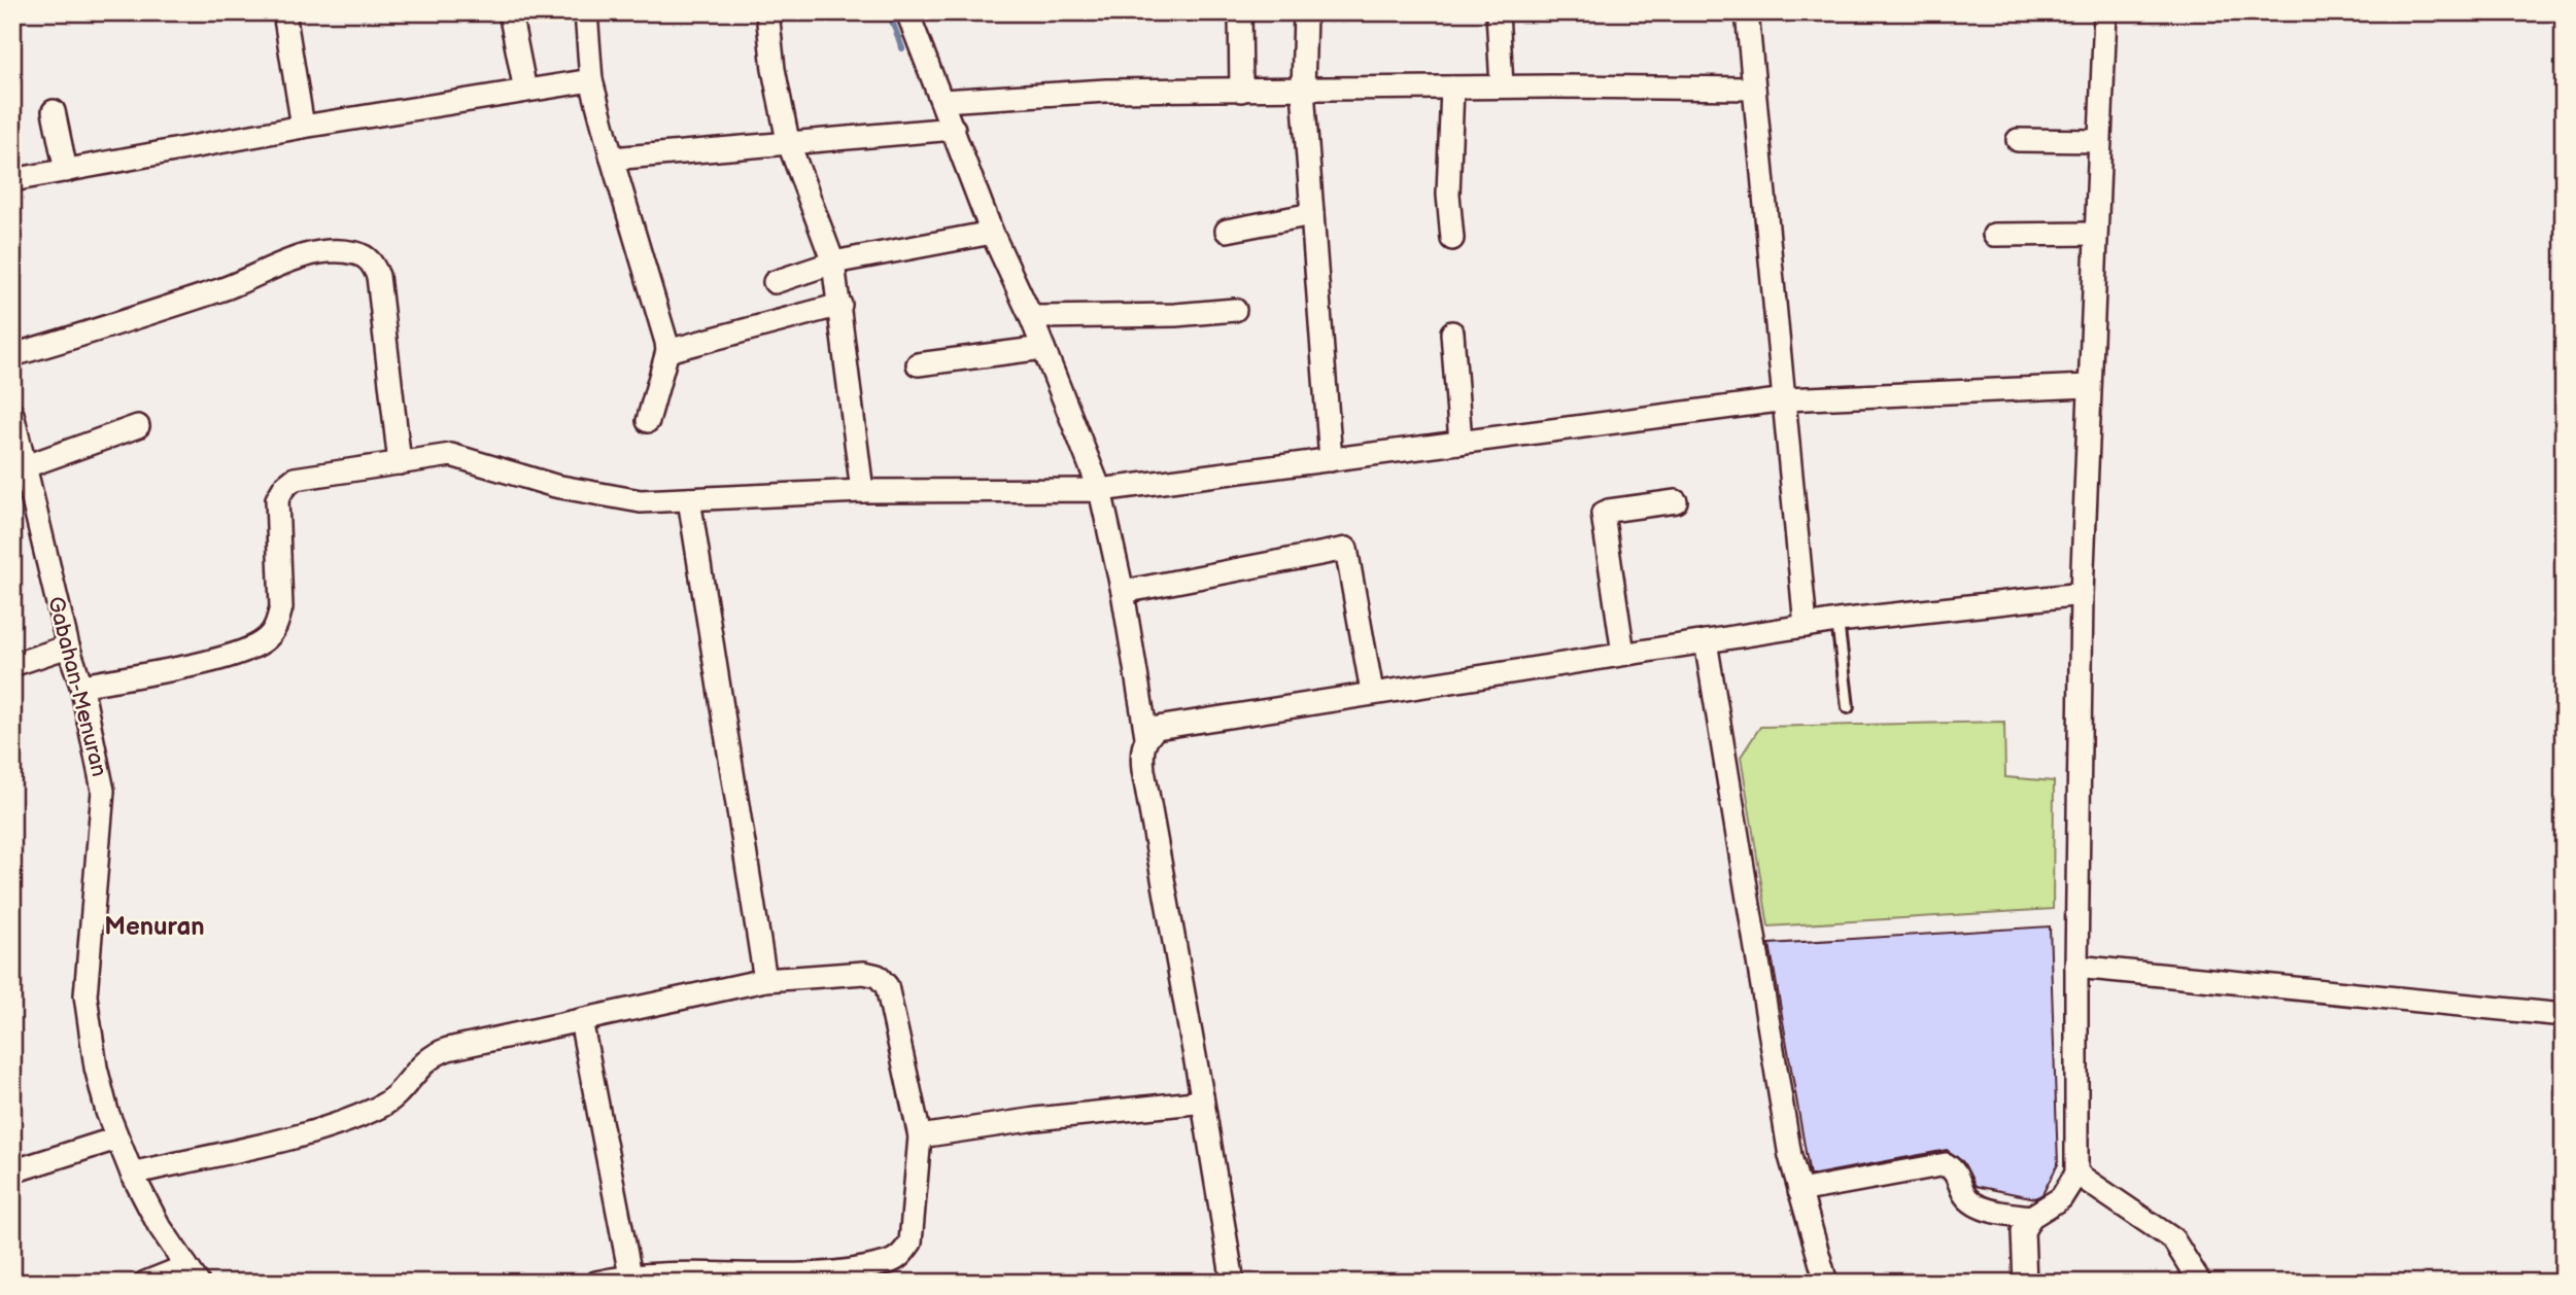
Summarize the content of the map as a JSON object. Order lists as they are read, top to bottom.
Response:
{
  "streets": {
    "street": ["Gabahan-Menuran"]
  },
  "districts": ["Menuran"]
}
